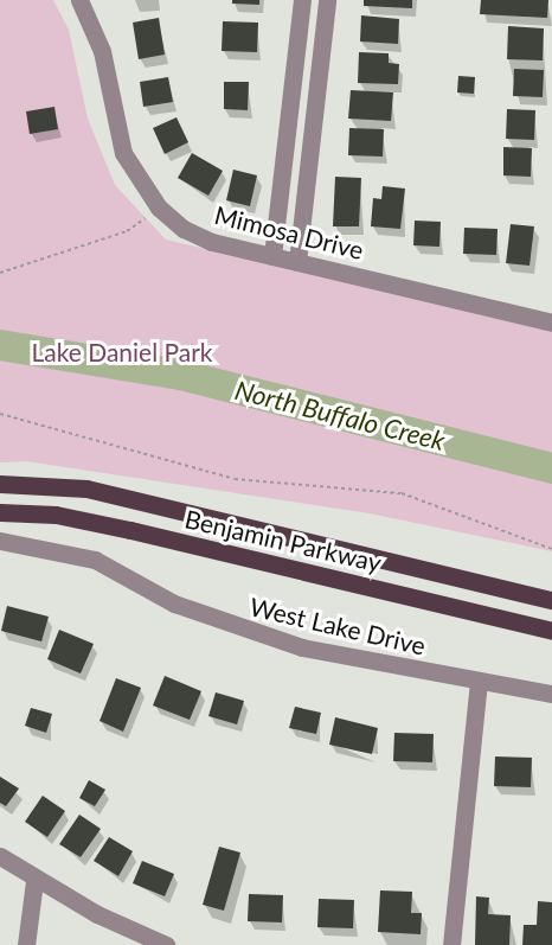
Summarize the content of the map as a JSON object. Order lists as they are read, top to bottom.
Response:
{
  "streets": {
    "main road": ["Benjamin Parkway"],
    "street": ["Mimosa Drive", "West Lake Drive"]
  },
  "water": ["North Buffalo Creek"],
  "parks": ["Lake Daniel Park"]
}
